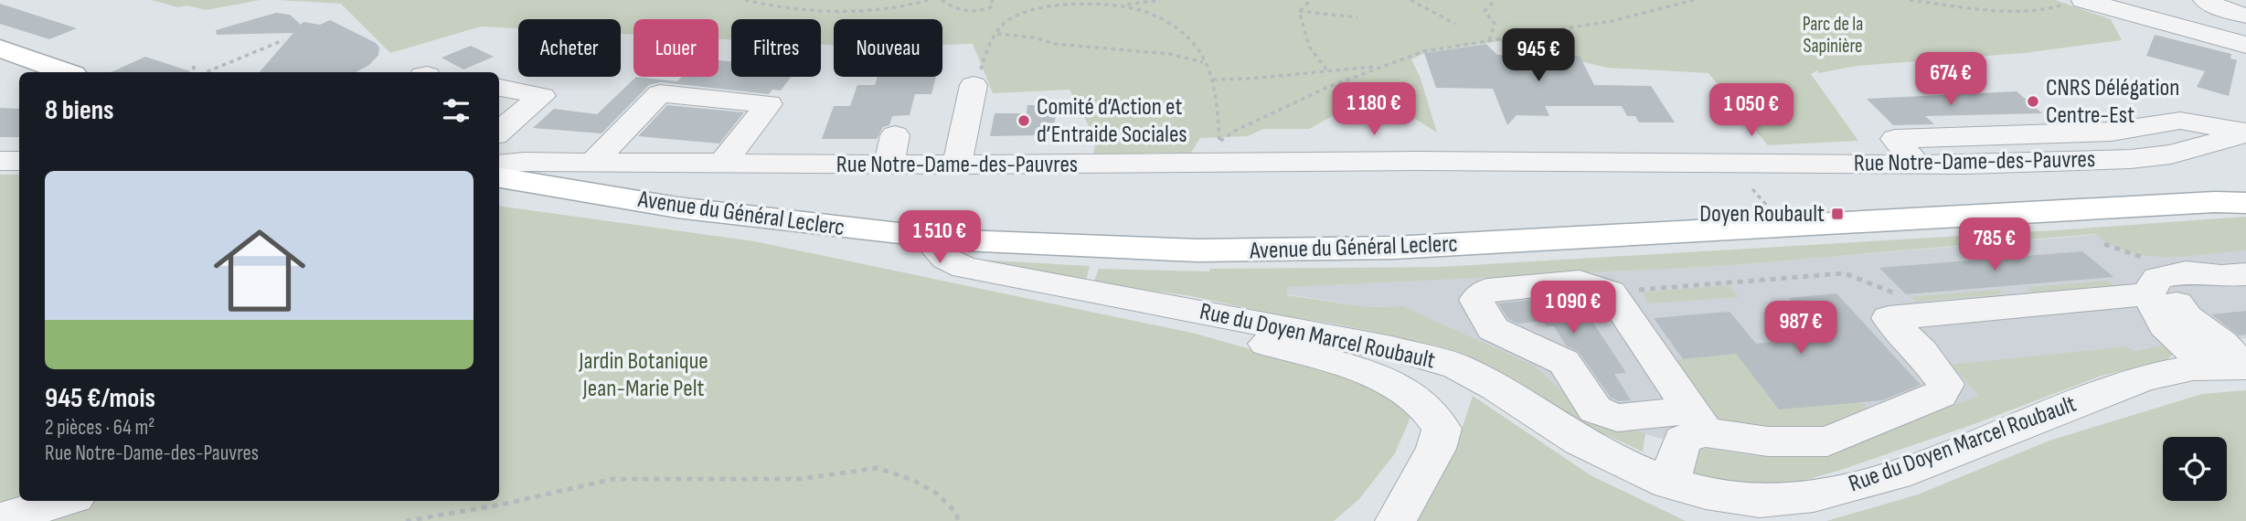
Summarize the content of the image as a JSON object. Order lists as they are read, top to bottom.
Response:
{
  "streets": {
    "main road": ["Avenue du Général Leclerc"],
    "street": ["Rue Notre-Dame-des-Pauvres", "Rue du Doyen Marcel Roubault"]
  },
  "crossings": [
    ["Avenue du Général Leclerc", "Rue du Doyen Marcel Roubault"]
  ],
  "parks": ["Parc de la Sapinière", "Jardin Botanique Jean-Marie Pelt"],
  "places": {
    "other": ["CNRS Délégation Centre-Est", "Comité d’Action et d’Entraide Sociales"],
    "transit": ["Doyen Roubault"]
  },
  "page": {
    "chip": [
      "Acheter",
      "Louer",
      "Filtres",
      "Nouveau"
    ],
    "price": [
      "945 €",
      "674 €",
      "1 180 €",
      "1 050 €",
      "1 510 €",
      "785 €",
      "1 090 €",
      "987 €"
    ],
    "heading": "8 biens",
    "list": [
      {
        "name": "945 €/mois",
        "note": "2 pièces · 64 m² · Rue Notre-Dame-des-Pauvres"
      }
    ]
  }
}
